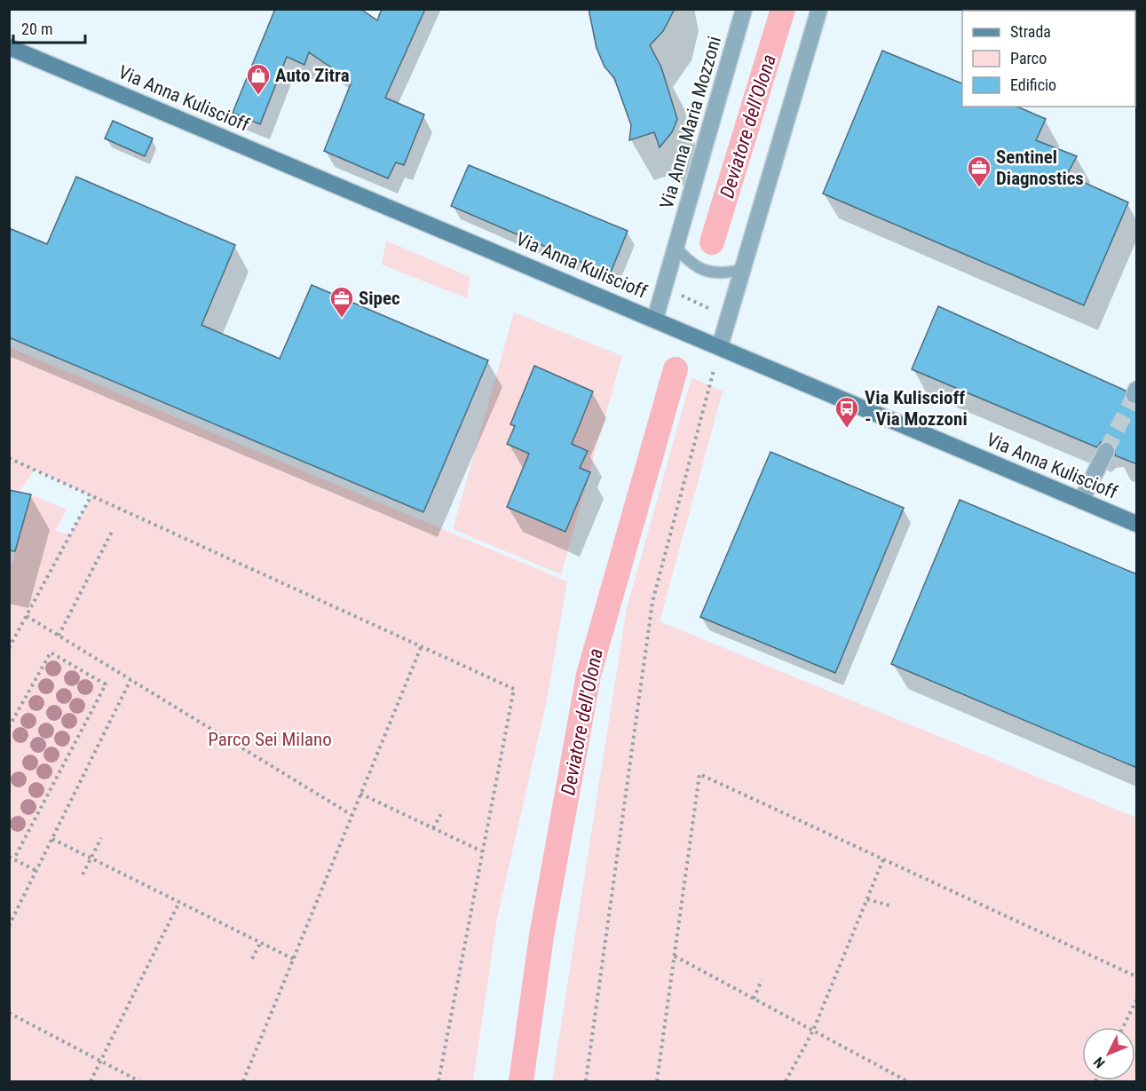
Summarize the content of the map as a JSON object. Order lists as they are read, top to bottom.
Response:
{
  "streets": {
    "street": ["Via Anna Kuliscioff", "Via Anna Maria Mozzoni"]
  },
  "crossings": [
    ["Via Anna Kuliscioff", "Via Anna Maria Mozzoni"]
  ],
  "water": ["Deviatore dell'Olona"],
  "parks": ["Parco Sei Milano"],
  "places": {
    "shop": ["Auto Zitra"],
    "office": ["Sentinel Diagnostics", "Sipec"],
    "bus stop": ["Via Kuliscioff - Via Mozzoni"]
  },
  "legend": ["Strada", "Parco", "Edificio"],
  "scale_bar": "20 m",
  "north": "bottom left"
}
